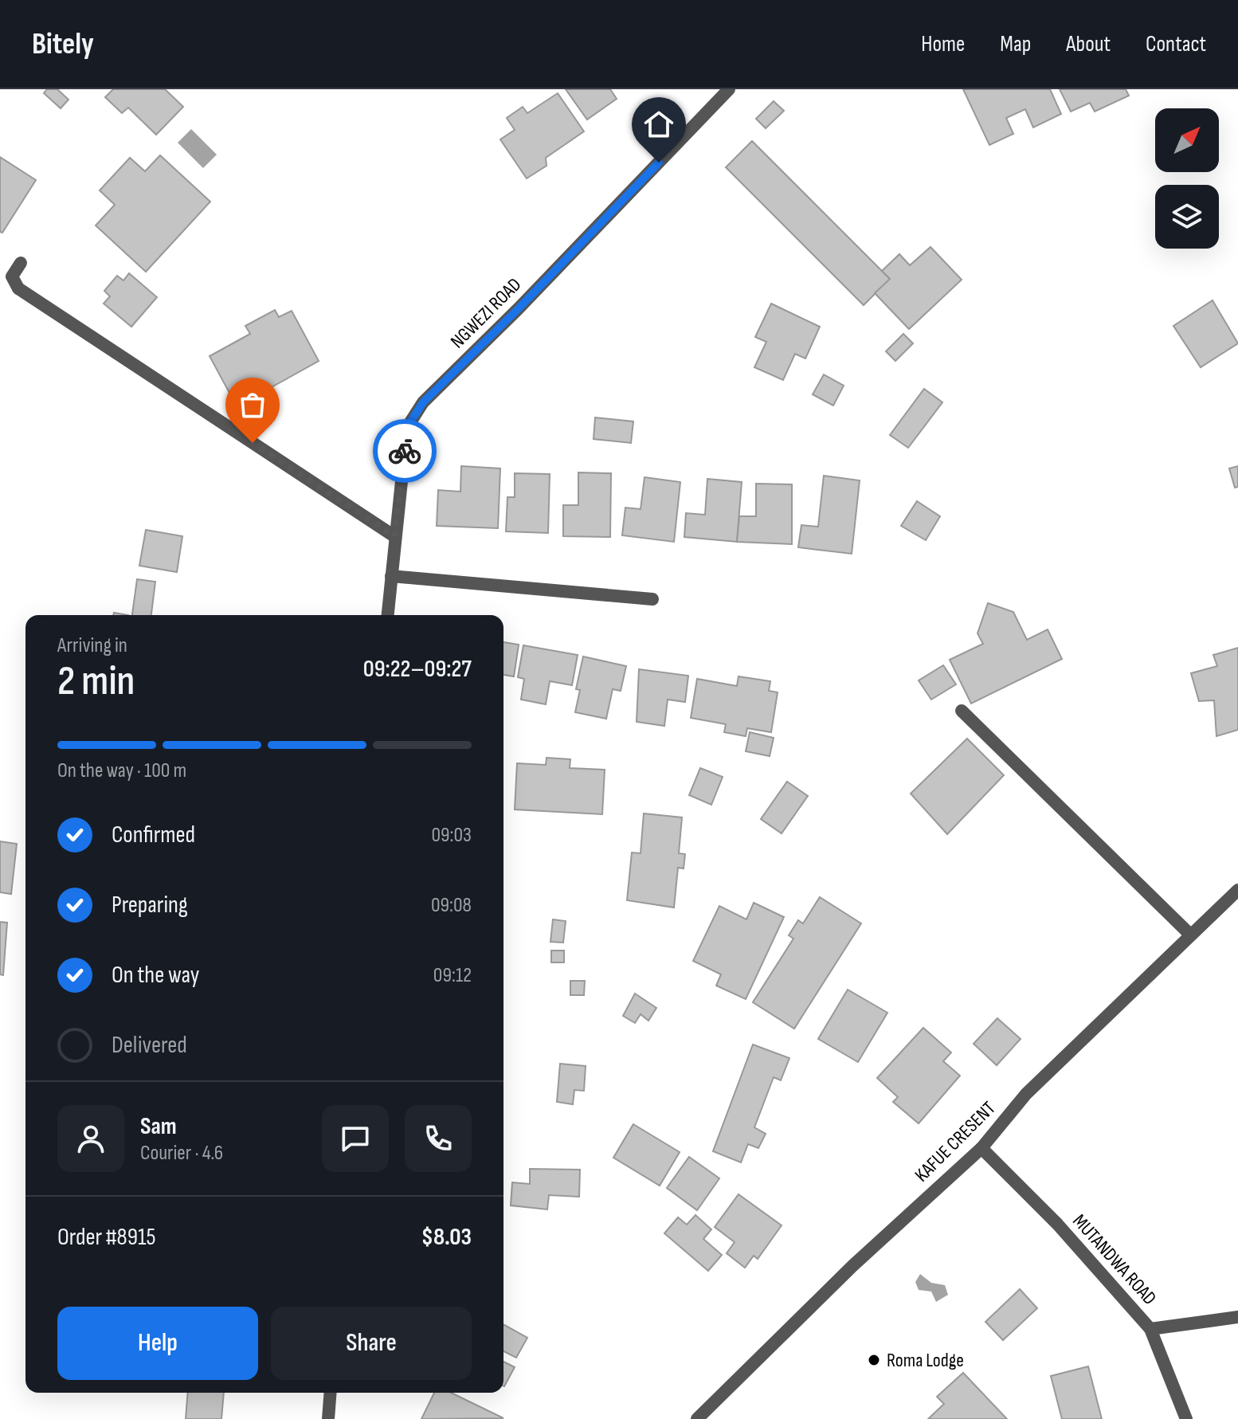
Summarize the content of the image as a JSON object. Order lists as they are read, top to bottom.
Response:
{
  "streets": {
    "street": ["NGWEZI ROAD", "KAFUE CRESENT", "MUTANDWA ROAD"]
  },
  "crossings": [
    ["KAFUE CRESENT", "MUTANDWA ROAD"]
  ],
  "places": ["Roma Lodge"],
  "north": "top right",
  "page": {
    "header": "Bitely",
    "nav": [
      "Home",
      "Map",
      "About",
      "Contact"
    ],
    "heading": ["2 min", "Arriving in", "09:22–09:27"],
    "panel": [
      "Sam",
      "Courier · 4.6",
      "Order #8915",
      "$8.03"
    ],
    "bar": "On the way · 100 m",
    "list": [
      ["Confirmed", "09:03"],
      ["Preparing", "09:08"],
      ["On the way", "09:12"],
      "Delivered"
    ],
    "buttons": ["Help", "Share"]
  }
}
